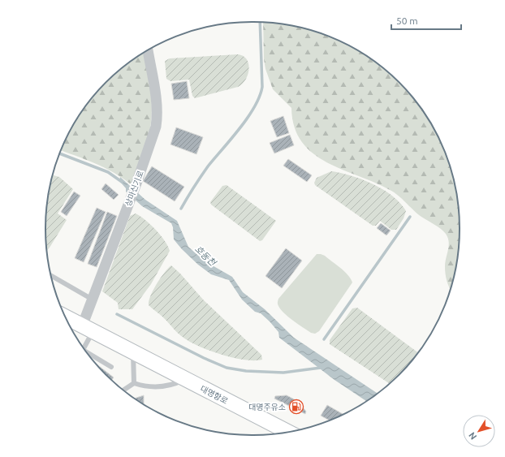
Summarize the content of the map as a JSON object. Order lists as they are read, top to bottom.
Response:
{
  "streets": {
    "main road": ["대명항로"],
    "street": ["상마신기로"]
  },
  "crossings": [
    ["상마신기로", "대명항로"]
  ],
  "water": ["호동천"],
  "places": {
    "fuel station": ["대명주유소"]
  },
  "scale_bar": "50 m",
  "north": "bottom left"
}
